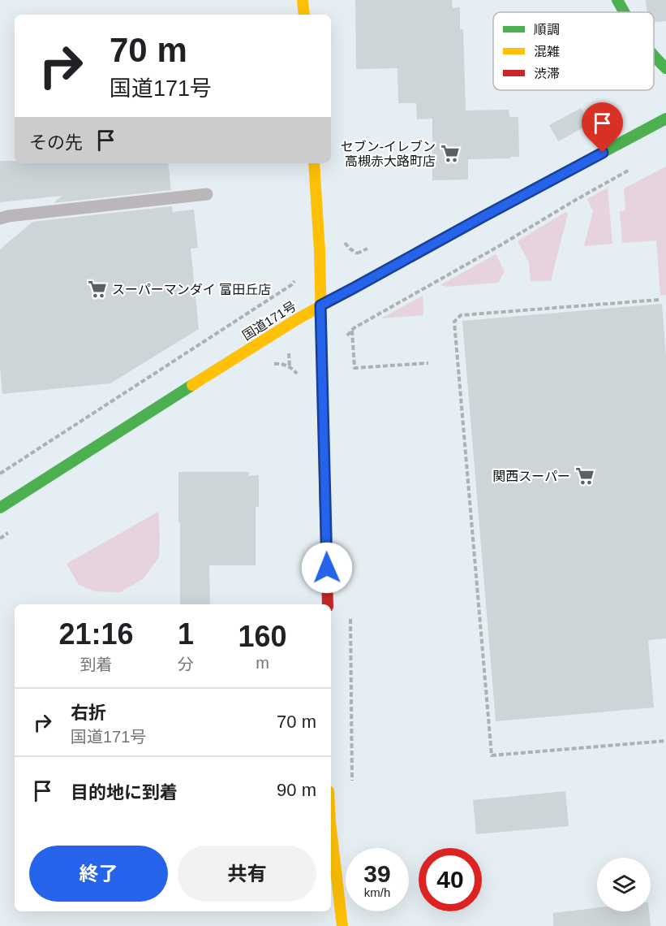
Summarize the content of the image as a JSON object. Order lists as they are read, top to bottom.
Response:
{
  "streets": {
    "main road": ["国道171号"]
  },
  "places": {
    "supermarket": ["セブン-イレブン 高槻赤大路町店", "スーパーマンダイ 富田丘店", "関西スーパー"]
  },
  "legend": ["順調", "混雑", "渋滞"],
  "page": {
    "turn": ["70 m", "国道171号"],
    "then": "その先",
    "eta": [
      "21:16",
      "到着",
      "1",
      "分",
      "160",
      "m"
    ],
    "list": [
      {
        "name": "右折",
        "note": "国道171号",
        "value": "70 m"
      },
      {
        "name": "目的地に到着",
        "value": "90 m"
      }
    ],
    "buttons": ["終了", "共有"],
    "speed": "39 km/h",
    "limit": "40"
  }
}
